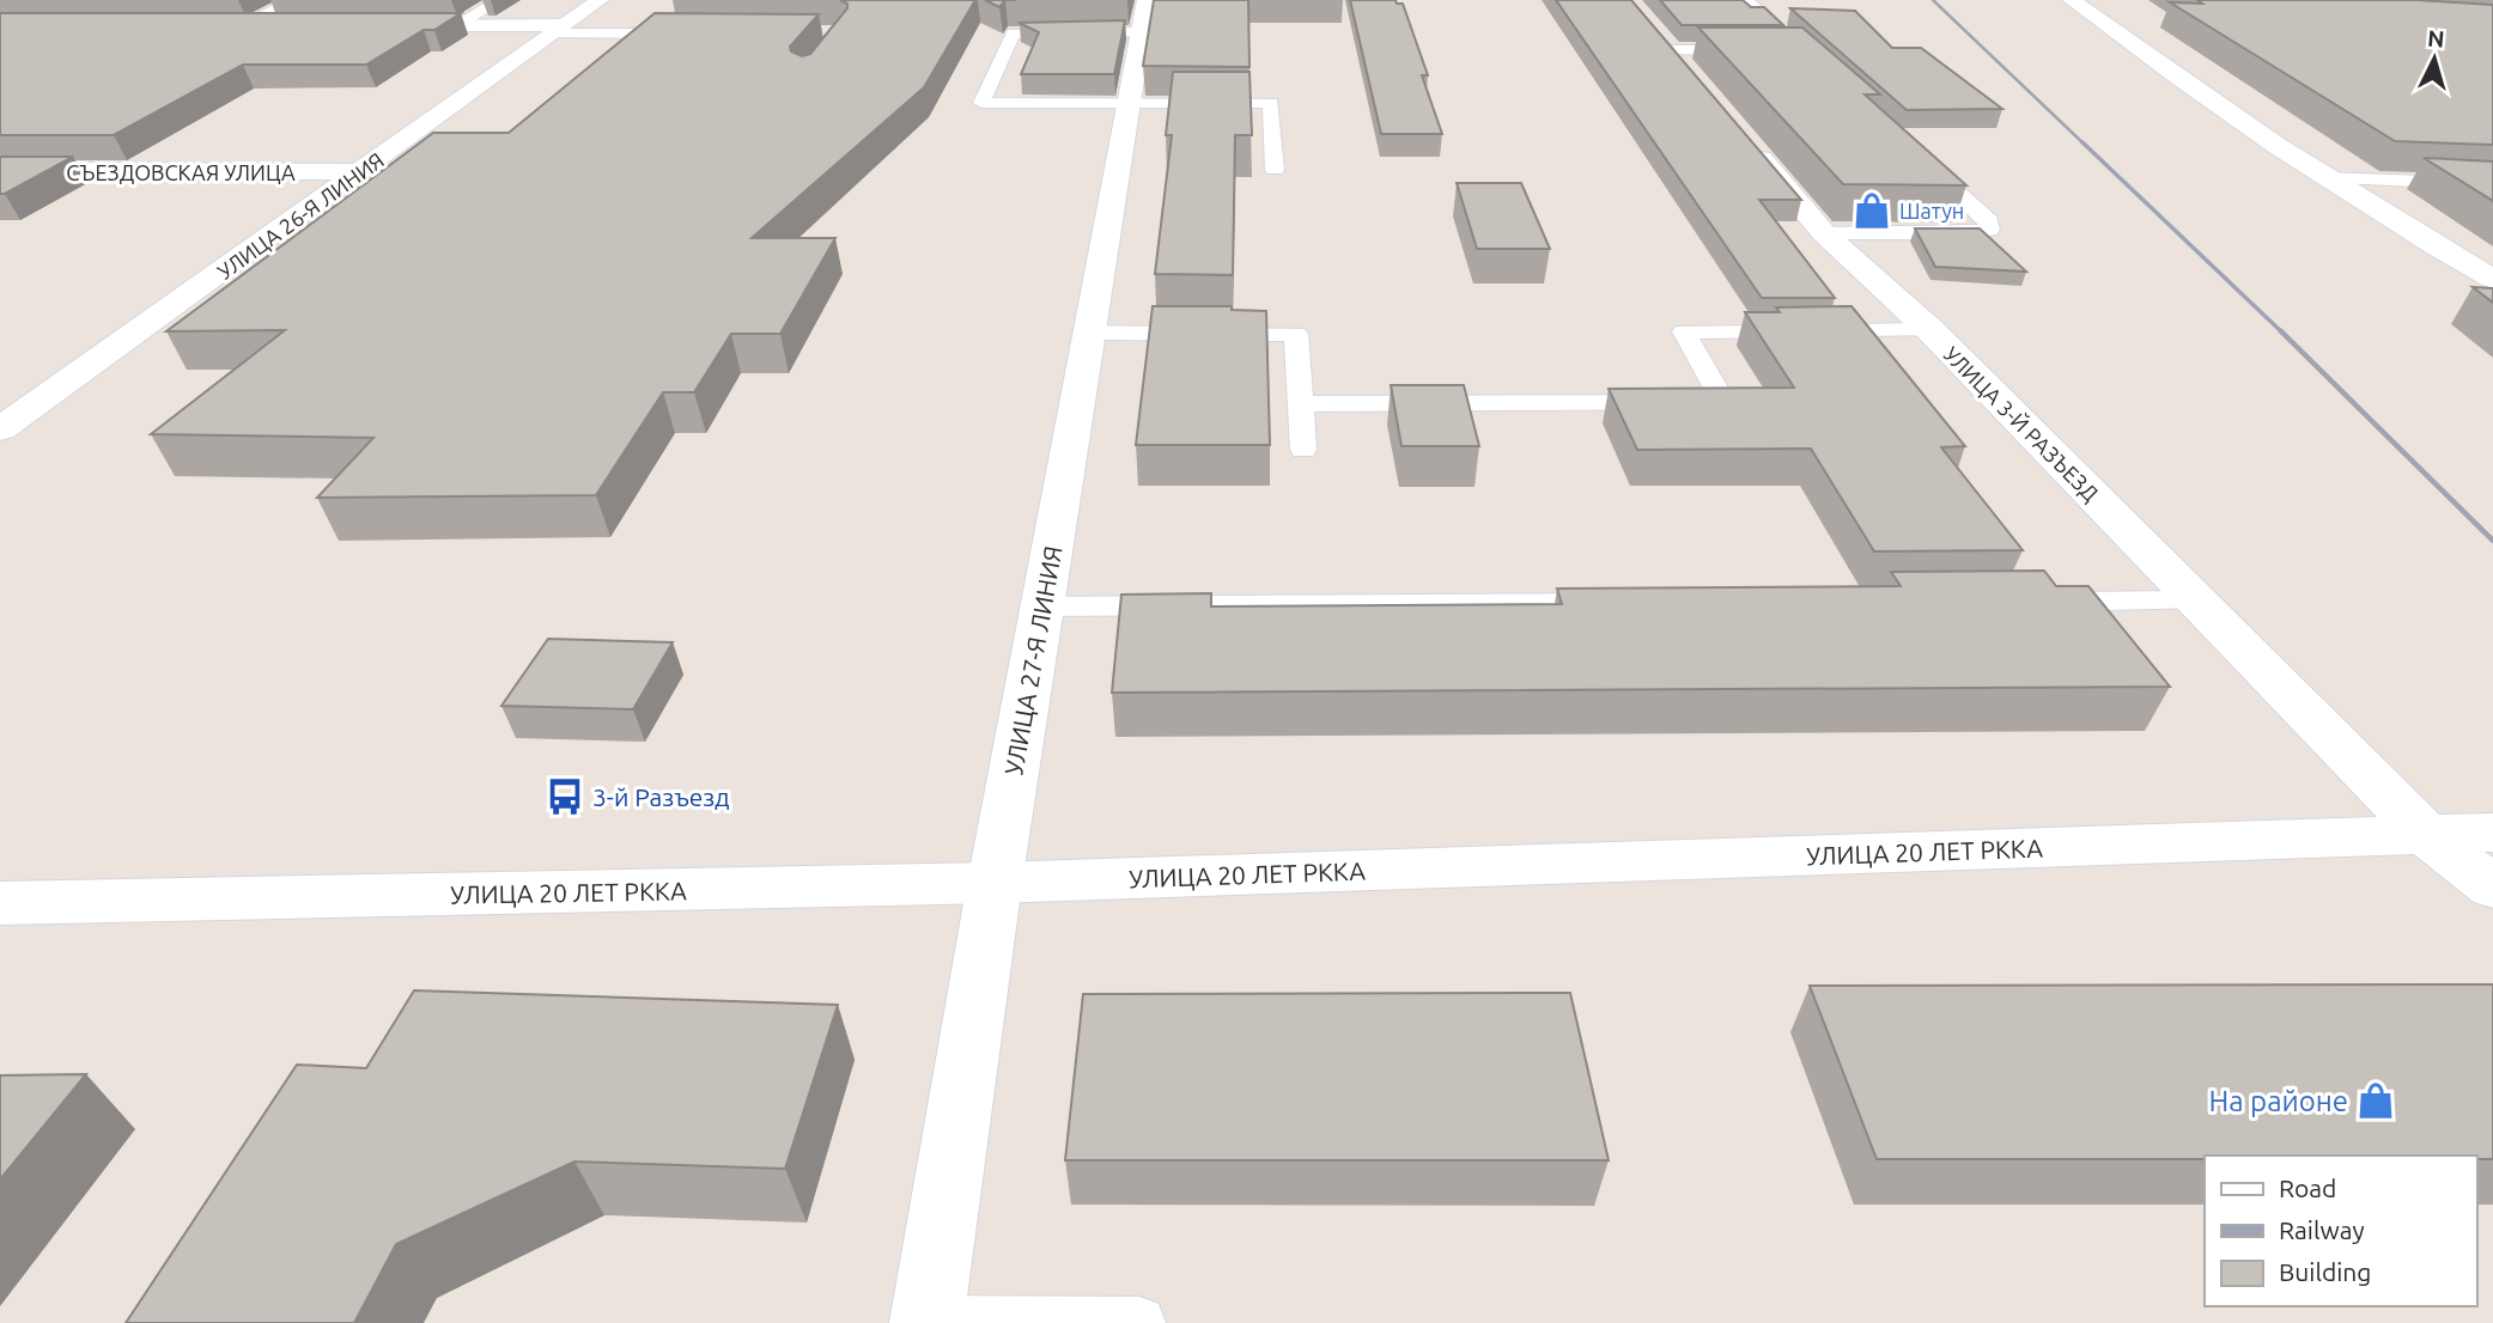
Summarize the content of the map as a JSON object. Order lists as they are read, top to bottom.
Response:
{
  "streets": {
    "street": [
      "СЪЕЗДОВСКАЯ УЛИЦА",
      "УЛИЦА 26-Я ЛИНИЯ",
      "УЛИЦА 3-Й РАЗЪЕЗД",
      "УЛИЦА 27-Я ЛИНИЯ",
      "УЛИЦА 20 ЛЕТ РККА"
    ]
  },
  "crossings": [
    ["СЪЕЗДОВСКАЯ УЛИЦА", "УЛИЦА 26-Я ЛИНИЯ"],
    ["УЛИЦА 3-Й РАЗЪЕЗД", "УЛИЦА 20 ЛЕТ РККА"],
    ["УЛИЦА 27-Я ЛИНИЯ", "УЛИЦА 20 ЛЕТ РККА"]
  ],
  "places": {
    "shop": ["Шатун", "На районе"],
    "bus stop": ["3-й Разъезд"]
  },
  "legend": ["Road", "Railway", "Building"],
  "north": "top"
}
